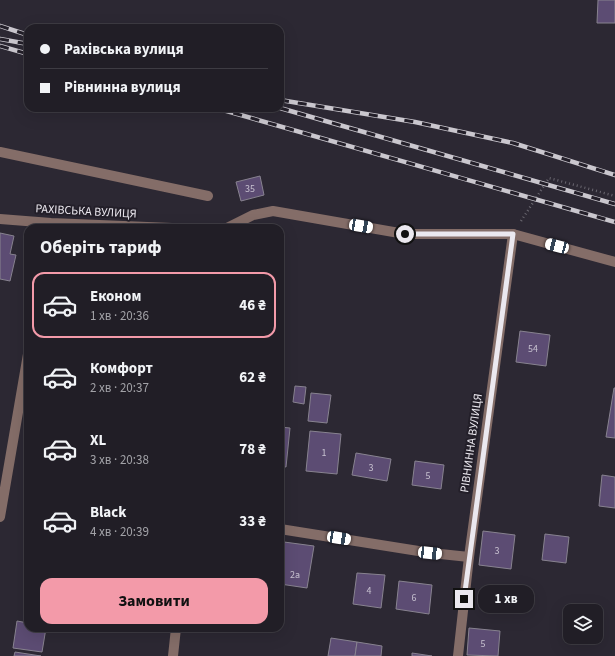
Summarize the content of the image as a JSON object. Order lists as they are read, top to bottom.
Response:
{
  "streets": {
    "street": ["РАХІВСЬКА ВУЛИЦЯ", "РІВНИННА ВУЛИЦЯ"]
  },
  "house_numbers": [
    "35",
    "54",
    "1",
    "3",
    "5",
    "3",
    "2а",
    "4",
    "6",
    "5"
  ],
  "page": {
    "banner": ["Рахівська вулиця", "Рівнинна вулиця"],
    "heading": "Оберіть тариф",
    "list": [
      {
        "name": "Економ",
        "note": "1 хв · 20:36",
        "value": "46 ₴"
      },
      {
        "name": "Комфорт",
        "note": "2 хв · 20:37",
        "value": "62 ₴"
      },
      {
        "name": "XL",
        "note": "3 хв · 20:38",
        "value": "78 ₴"
      },
      {
        "name": "Black",
        "note": "4 хв · 20:39",
        "value": "33 ₴"
      }
    ],
    "buttons": "Замовити",
    "bubble": "1 хв"
  }
}
